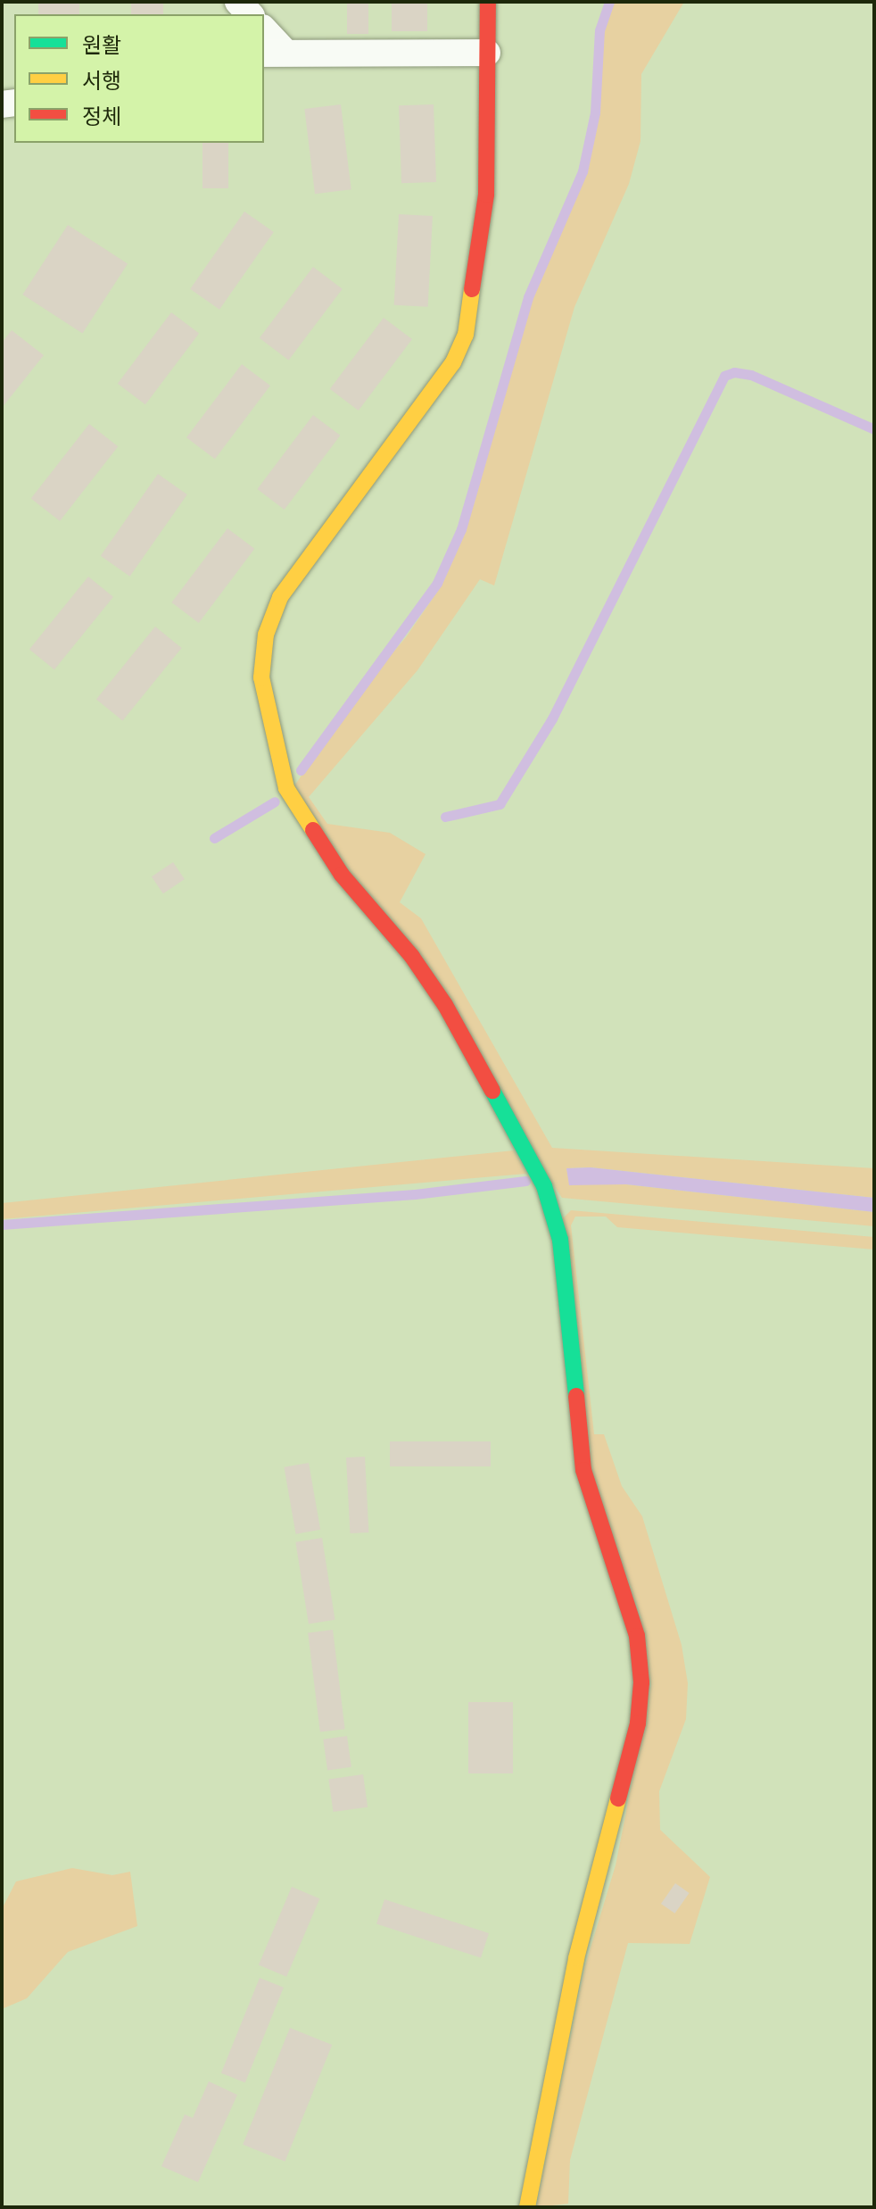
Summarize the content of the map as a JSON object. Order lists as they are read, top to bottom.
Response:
{
  "legend": ["원활", "서행", "정체"]
}
